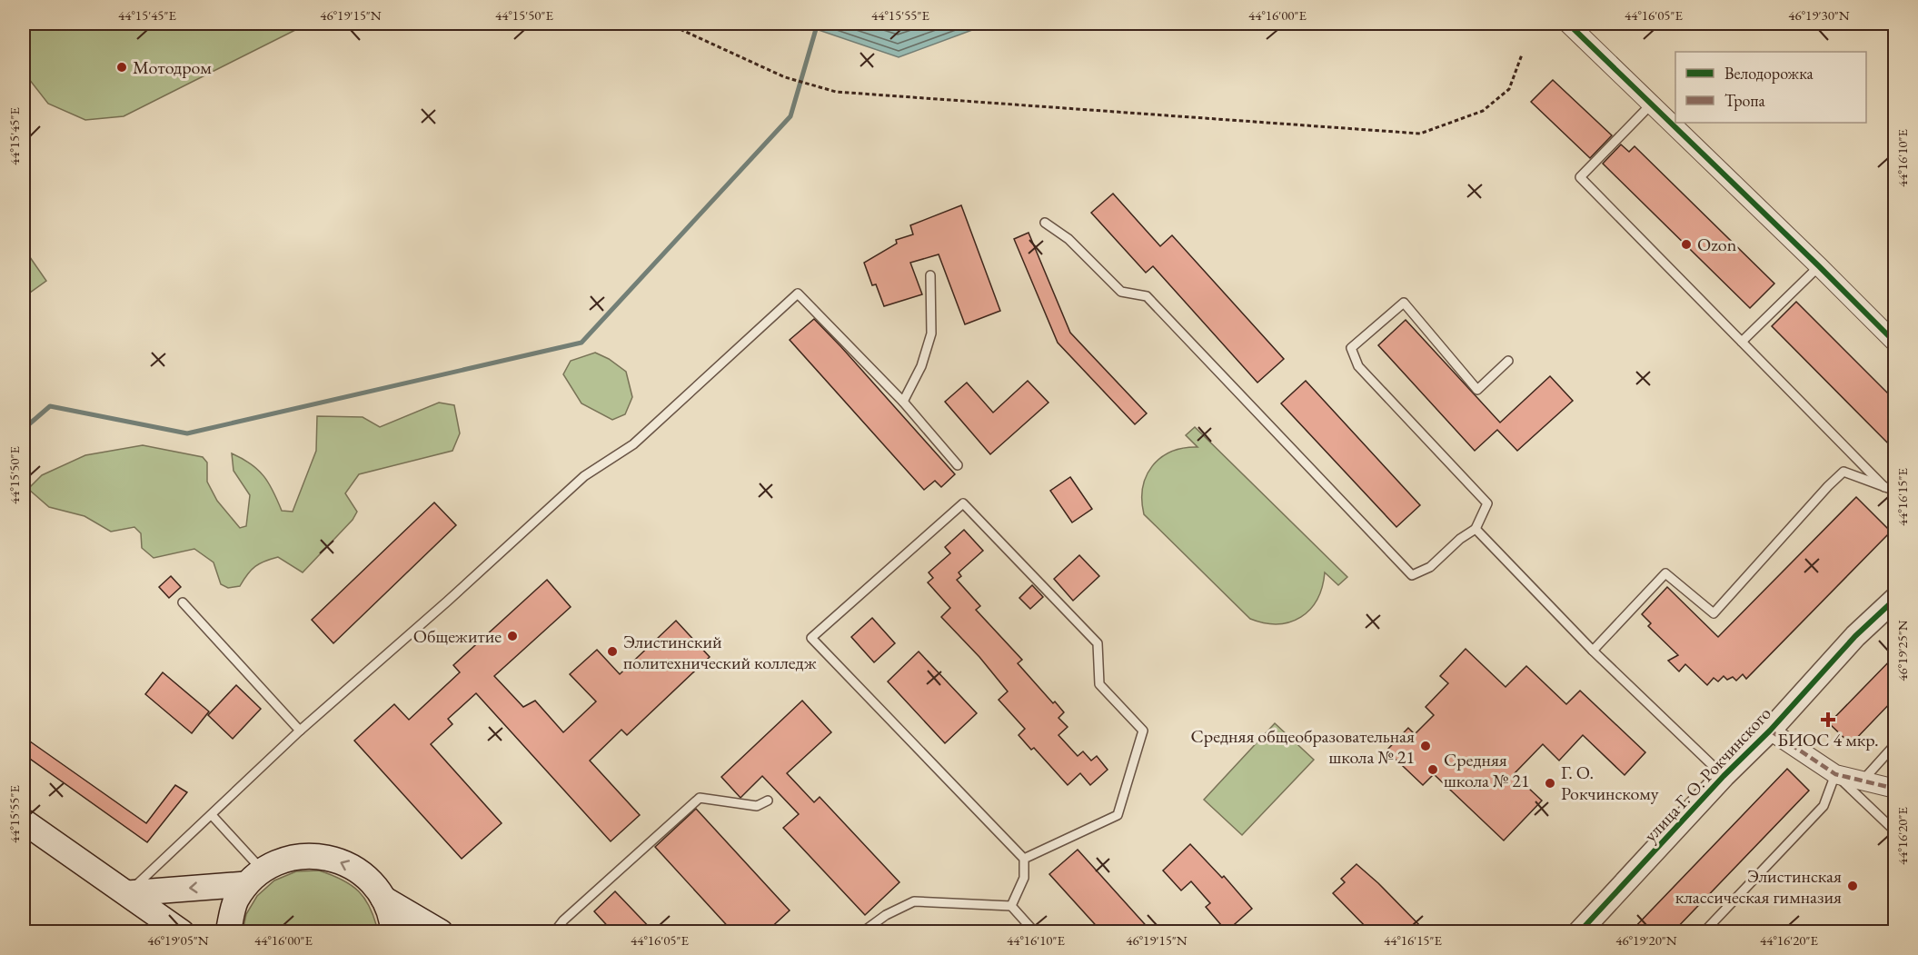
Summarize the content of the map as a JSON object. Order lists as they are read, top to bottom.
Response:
{
  "streets": {
    "street": ["улица Г. О. Рокчинского"]
  },
  "places": {
    "other": [
      "Мотодром",
      "Ozon",
      "Общежитие",
      "Элистинский политехнический колледж",
      "Средняя общеобразовательная школа № 21",
      "Средняя школа № 21",
      "Г. О. Рокчинскому",
      "Элистинская классическая гимназия"
    ],
    "health": ["БИОС 4 мкр."]
  },
  "legend": ["Велодорожка", "Тропа"],
  "coordinates": [
    "44°15'45\"E",
    "46°19'15\"N",
    "44°15'50\"E",
    "44°15'55\"E",
    "44°16'00\"E",
    "44°16'05\"E",
    "46°19'30\"N",
    "44°16'10\"E",
    "44°16'15\"E",
    "46°19'25\"N",
    "44°16'20\"E",
    "46°19'05\"N",
    "46°19'20\"N"
  ]
}
